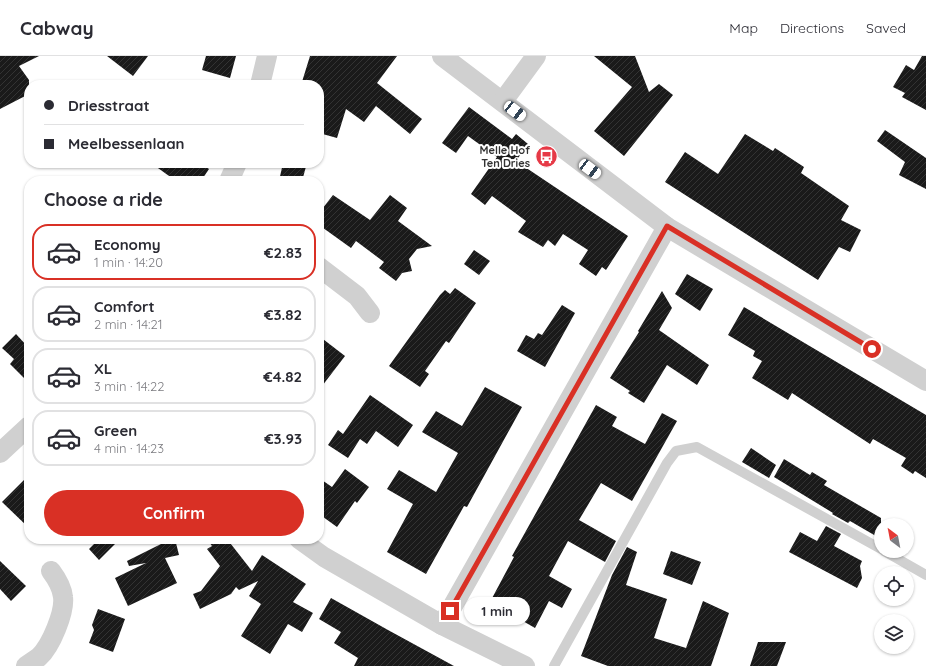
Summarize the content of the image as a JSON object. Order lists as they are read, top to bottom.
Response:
{
  "places": {
    "bus stop": ["Melle Hof Ten Dries"]
  },
  "north": "top left",
  "page": {
    "header": "Cabway",
    "nav": ["Map", "Directions", "Saved"],
    "banner": ["Driesstraat", "Meelbessenlaan"],
    "heading": "Choose a ride",
    "list": [
      {
        "name": "Economy",
        "note": "1 min · 14:20",
        "value": "€2.83"
      },
      {
        "name": "Comfort",
        "note": "2 min · 14:21",
        "value": "€3.82"
      },
      {
        "name": "XL",
        "note": "3 min · 14:22",
        "value": "€4.82"
      },
      {
        "name": "Green",
        "note": "4 min · 14:23",
        "value": "€3.93"
      }
    ],
    "buttons": "Confirm",
    "bubble": "1 min"
  }
}
